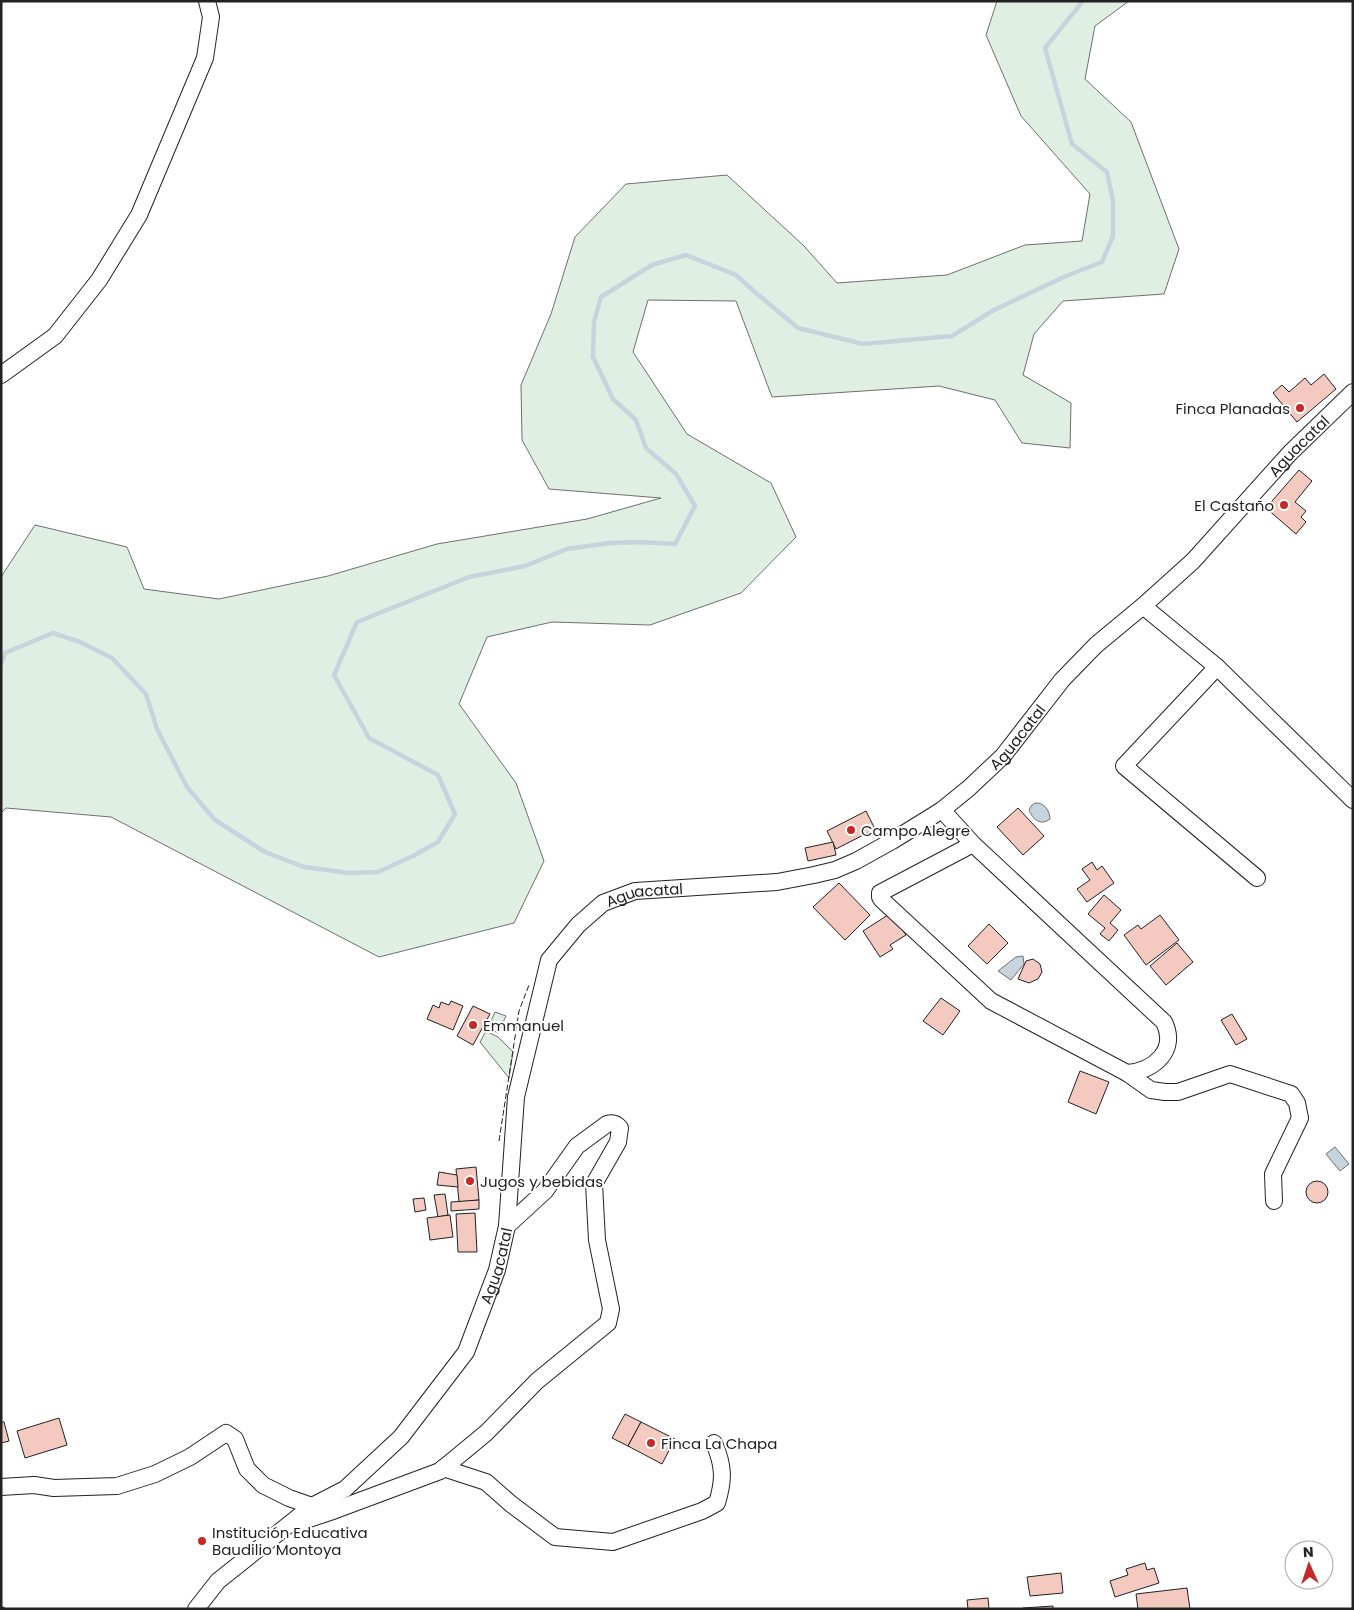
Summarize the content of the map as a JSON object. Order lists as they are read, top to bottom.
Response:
{
  "streets": {
    "street": ["Aguacatal"]
  },
  "places": [
    "Finca Planadas",
    "El Castaño",
    "Campo Alegre",
    "Emmanuel",
    "Jugos y bebidas",
    "Finca La Chapa",
    "Institución Educativa Baudilio Montoya"
  ],
  "north": "top"
}
